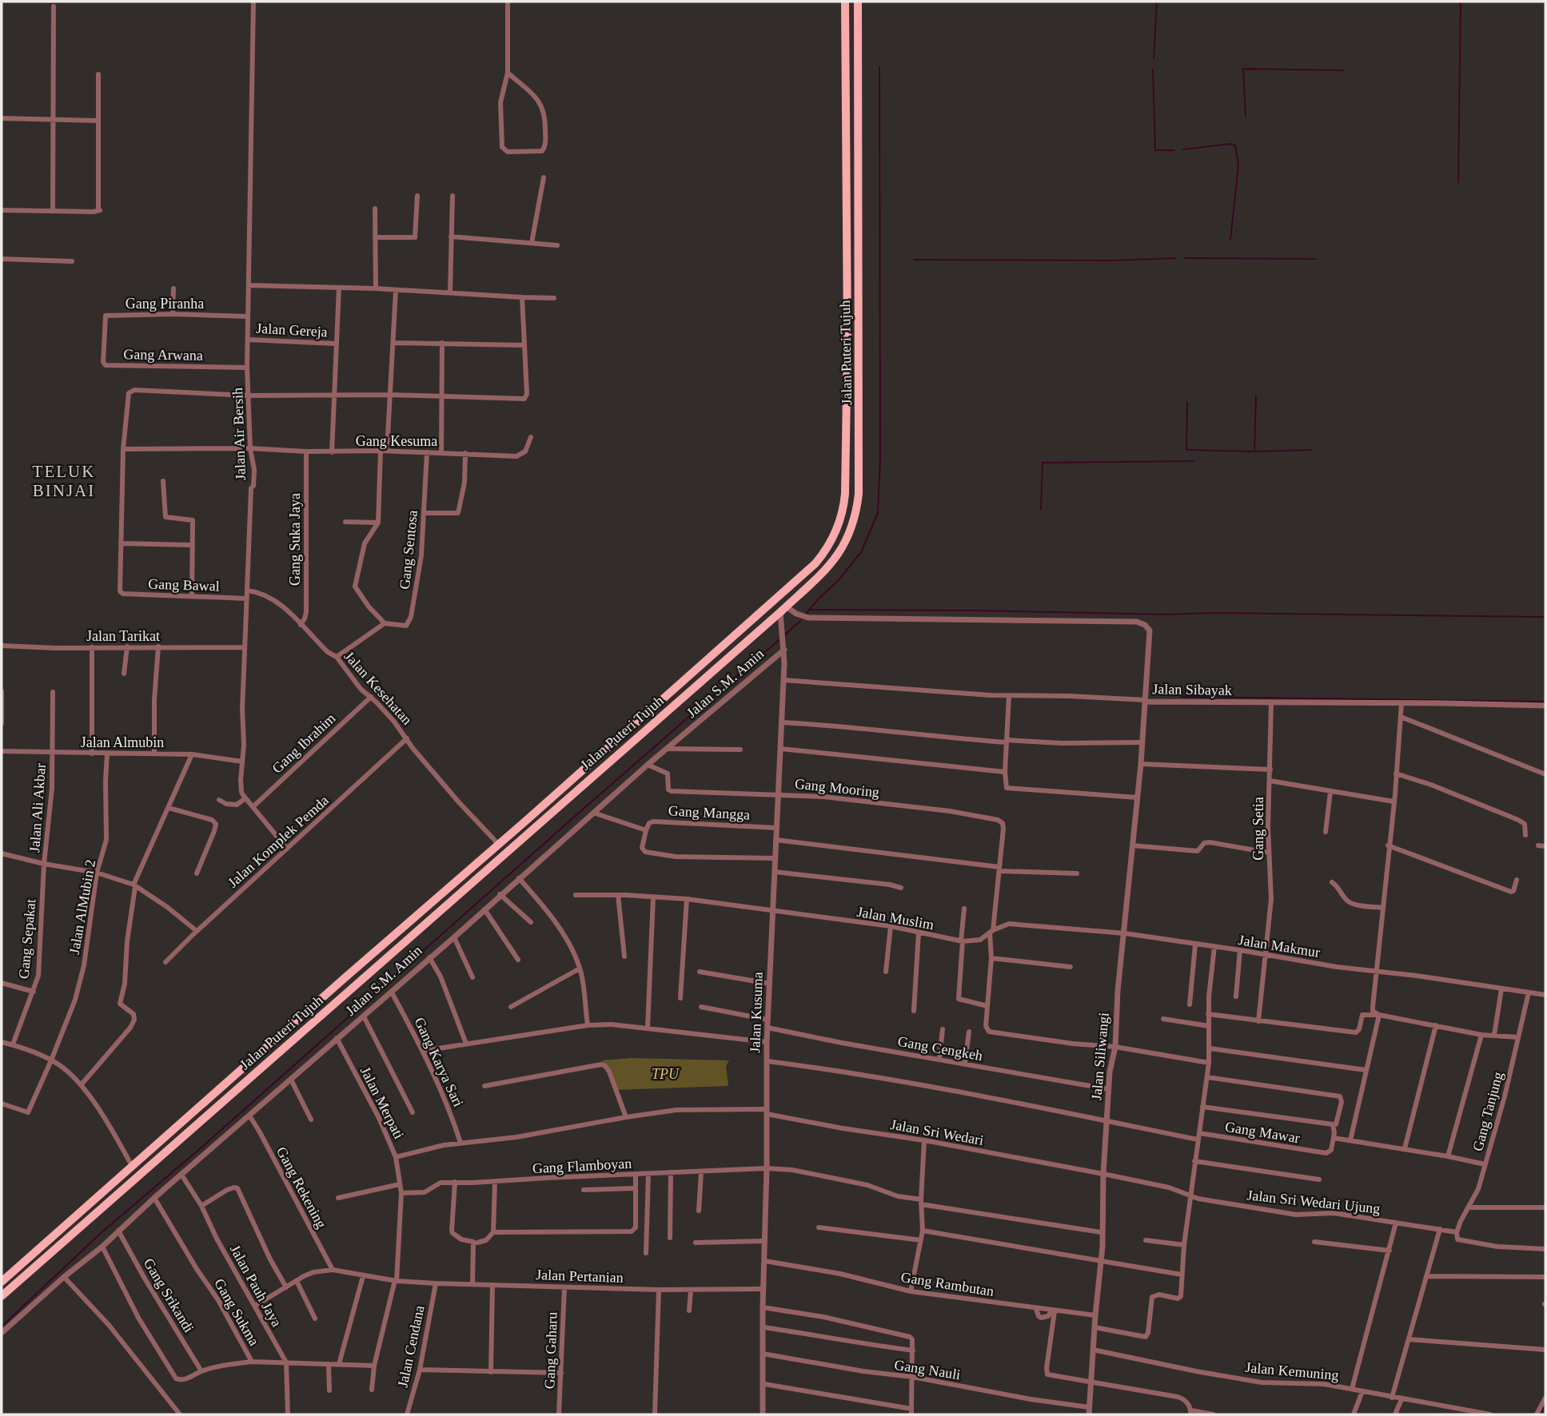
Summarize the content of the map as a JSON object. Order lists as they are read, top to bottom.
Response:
{
  "streets": {
    "highway": ["Jalan Puteri Tujuh"],
    "street": [
      "Gang Piranha",
      "Jalan Gereja",
      "Gang Arwana",
      "Jalan Air Bersih",
      "Gang Kesuma",
      "Gang Suka Jaya",
      "Gang Sentosa",
      "Gang Bawal",
      "Jalan Tarikat",
      "Jalan S.M. Amin",
      "Jalan Kesehatan",
      "Jalan Sibayak",
      "Jalan Almubin",
      "Gang Ibrahim",
      "Gang Mooring",
      "Jalan Ali Akbar",
      "Gang Mangga",
      "Gang Setia",
      "Jalan Komplek Pemda",
      "Jalan AlMubin 2",
      "Jalan Muslim",
      "Gang Sepakat",
      "Jalan Makmur",
      "Jalan Kusuma",
      "Gang Cengkeh",
      "Jalan Siliwangi",
      "Gang Karya Sari",
      "Jalan Merpati",
      "Gang Tanjung",
      "Jalan Sri Wedari",
      "Gang Mawar",
      "Gang Flamboyan",
      "Gang Rekening",
      "Jalan Sri Wedari Ujung",
      "Jalan Pertanian",
      "Gang Rambutan",
      "Jalan Pauh Jaya",
      "Gang Srikandi",
      "Gang Sukma",
      "Jalan Cendana",
      "Gang Gaharu",
      "Gang Nauli",
      "Jalan Kemuning"
    ]
  },
  "crossings": [
    ["Gang Piranha", "Gang Arwana"],
    ["Gang Piranha", "Jalan Air Bersih"],
    ["Jalan Gereja", "Jalan Air Bersih"],
    ["Jalan Puteri Tujuh", "Jalan Kesehatan"],
    ["Jalan Puteri Tujuh", "Jalan Sibayak"],
    ["Jalan Puteri Tujuh", "Jalan Kusuma"],
    ["Gang Arwana", "Jalan Air Bersih"],
    ["Jalan Air Bersih", "Gang Kesuma"],
    ["Jalan Air Bersih", "Gang Bawal"],
    ["Jalan Air Bersih", "Jalan Tarikat"],
    ["Jalan Air Bersih", "Jalan Kesehatan"],
    ["Jalan Air Bersih", "Jalan Almubin"],
    ["Gang Kesuma", "Gang Suka Jaya"],
    ["Gang Kesuma", "Gang Sentosa"],
    ["Gang Suka Jaya", "Jalan Kesehatan"],
    ["Jalan S.M. Amin", "Gang Mooring"],
    ["Jalan S.M. Amin", "Jalan Kusuma"],
    ["Jalan S.M. Amin", "Gang Karya Sari"],
    ["Jalan S.M. Amin", "Jalan Merpati"],
    ["Jalan S.M. Amin", "Gang Rekening"],
    ["Jalan S.M. Amin", "Jalan Pauh Jaya"],
    ["Jalan S.M. Amin", "Gang Srikandi"],
    ["Jalan S.M. Amin", "Gang Sukma"],
    ["Jalan Kesehatan", "Gang Ibrahim"],
    ["Jalan Kesehatan", "Jalan Komplek Pemda"],
    ["Jalan Sibayak", "Gang Setia"],
    ["Jalan Sibayak", "Jalan Kusuma"],
    ["Jalan Sibayak", "Jalan Siliwangi"],
    ["Jalan Almubin", "Jalan Ali Akbar"],
    ["Jalan Almubin", "Jalan AlMubin 2"],
    ["Gang Mooring", "Jalan Kusuma"],
    ["Jalan Ali Akbar", "Gang Sepakat"],
    ["Gang Mangga", "Jalan Kusuma"],
    ["Gang Setia", "Jalan Makmur"],
    ["Jalan Muslim", "Jalan Makmur"],
    ["Jalan Muslim", "Jalan Kusuma"],
    ["Jalan Makmur", "Jalan Siliwangi"],
    ["Jalan Makmur", "Gang Tanjung"],
    ["Jalan Kusuma", "Gang Cengkeh"],
    ["Jalan Kusuma", "Jalan Sri Wedari"],
    ["Jalan Kusuma", "Gang Flamboyan"],
    ["Jalan Kusuma", "Jalan Pertanian"],
    ["Jalan Kusuma", "Gang Rambutan"],
    ["Jalan Kusuma", "Gang Nauli"],
    ["Gang Cengkeh", "Jalan Siliwangi"],
    ["Jalan Siliwangi", "Jalan Sri Wedari"],
    ["Jalan Siliwangi", "Gang Flamboyan"],
    ["Jalan Siliwangi", "Jalan Sri Wedari Ujung"],
    ["Jalan Siliwangi", "Gang Rambutan"],
    ["Jalan Siliwangi", "Gang Nauli"],
    ["Jalan Siliwangi", "Jalan Kemuning"],
    ["Gang Karya Sari", "Jalan Sri Wedari"],
    ["Jalan Merpati", "Jalan Sri Wedari"],
    ["Jalan Merpati", "Gang Flamboyan"],
    ["Jalan Merpati", "Jalan Pertanian"],
    ["Jalan Merpati", "Gang Sukma"],
    ["Gang Tanjung", "Jalan Sri Wedari Ujung"],
    ["Jalan Sri Wedari", "Jalan Sri Wedari Ujung"],
    ["Gang Rekening", "Jalan Pertanian"],
    ["Jalan Pertanian", "Jalan Cendana"],
    ["Jalan Pertanian", "Gang Gaharu"],
    ["Jalan Pauh Jaya", "Gang Sukma"]
  ],
  "districts": ["TELUK BINJAI"],
  "parks": ["TPU"]
}
